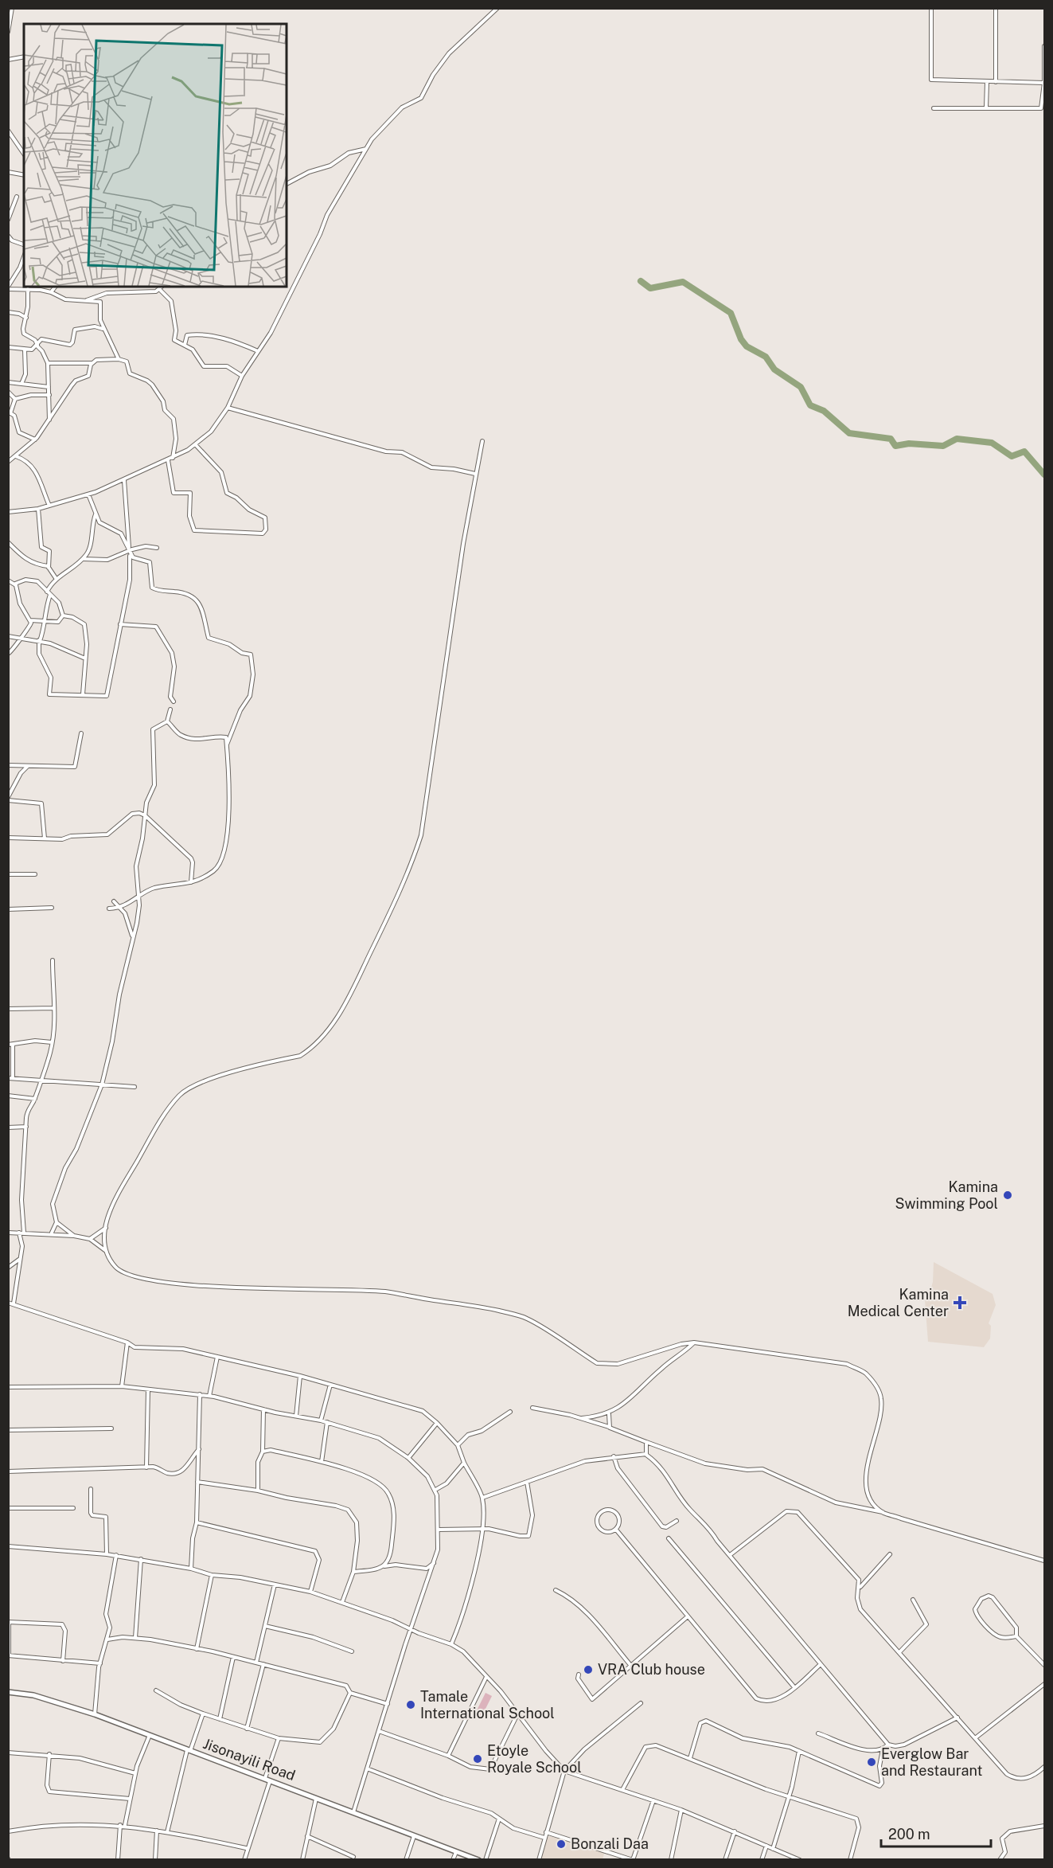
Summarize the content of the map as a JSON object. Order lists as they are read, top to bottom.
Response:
{
  "streets": {
    "street": ["Jisonayili Road"]
  },
  "places": {
    "other": [
      "Kamina Swimming Pool",
      "VRA Club house",
      "Tamale International School",
      "Etoyle Royale School",
      "Everglow Bar and Restaurant",
      "Bonzali Daa"
    ],
    "health": ["Kamina Medical Center"]
  },
  "scale_bar": "200 m"
}
